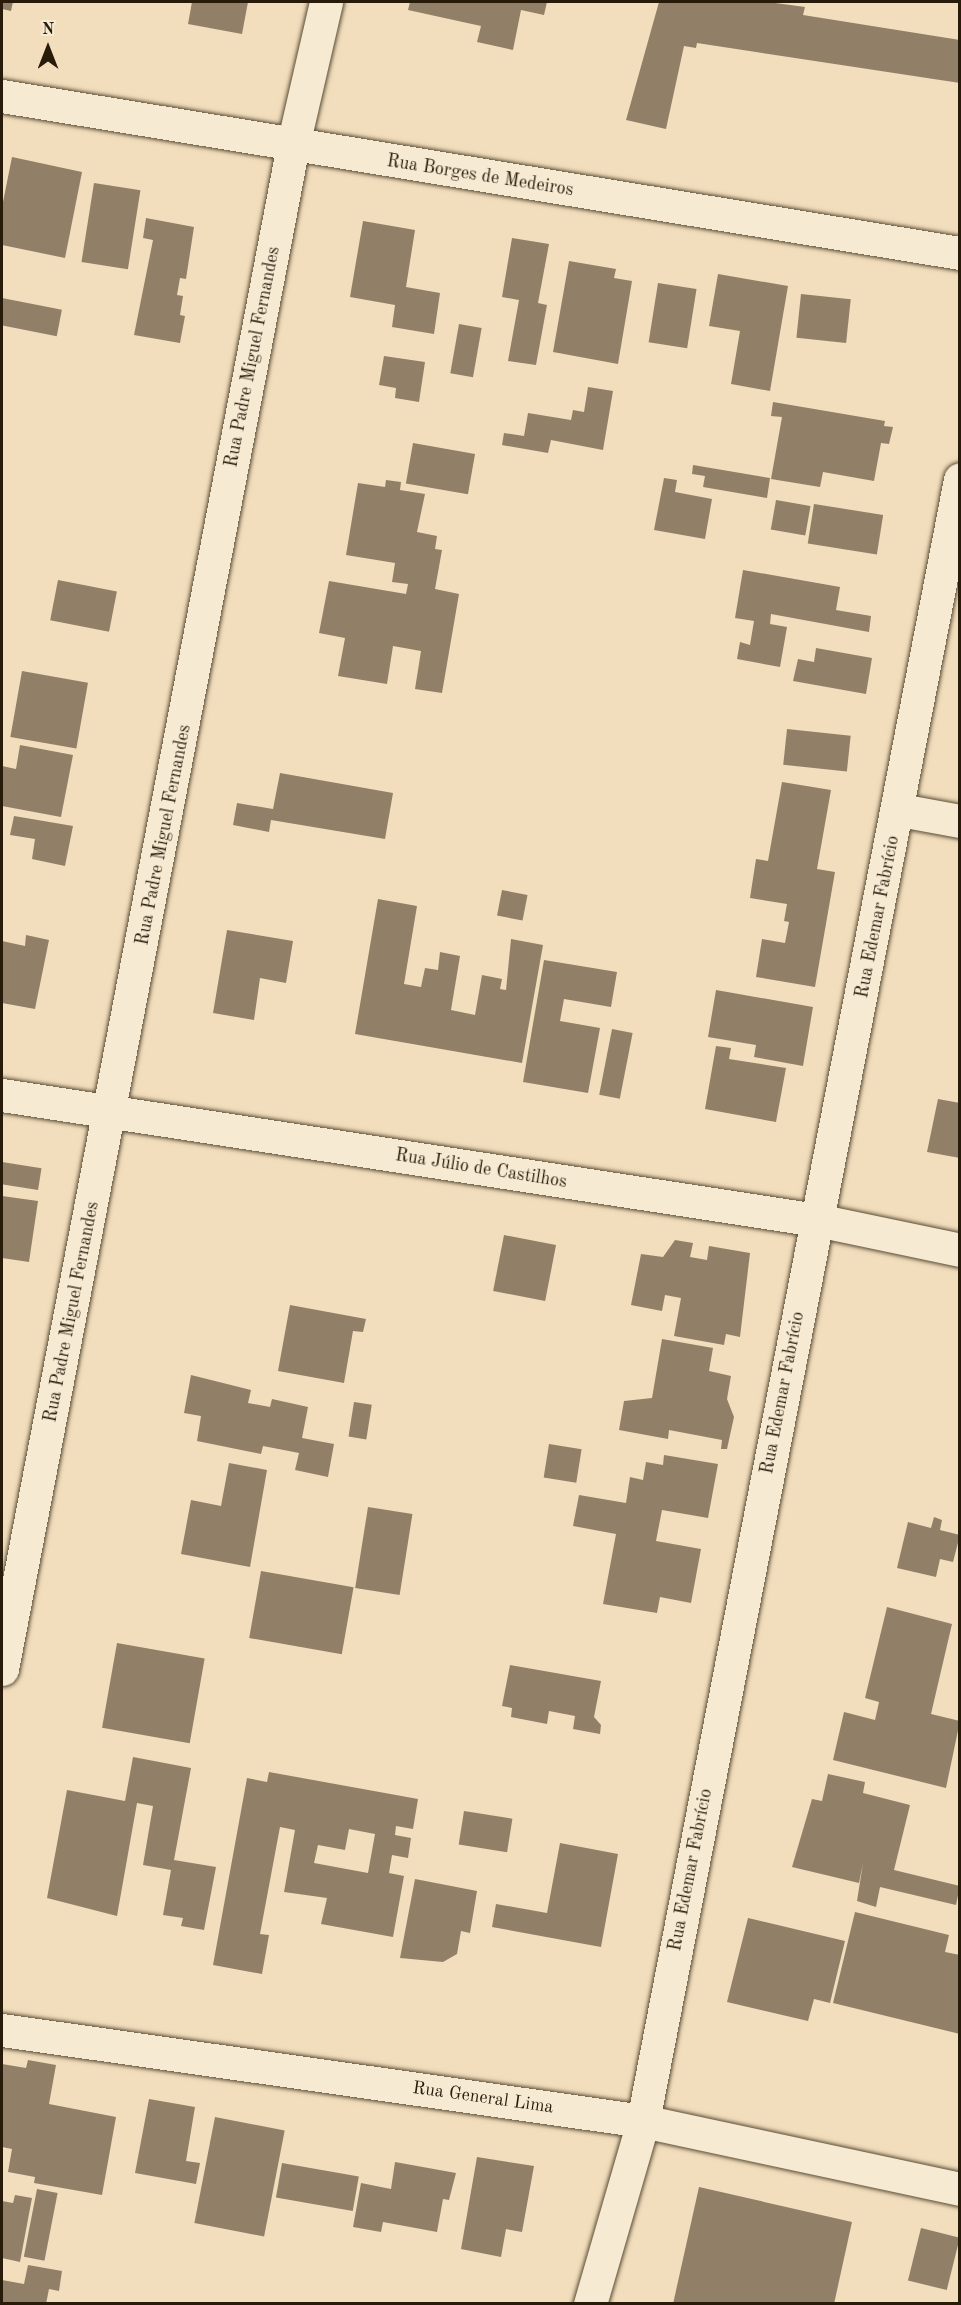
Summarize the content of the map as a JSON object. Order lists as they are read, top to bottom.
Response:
{
  "streets": {
    "street": [
      "Rua Borges de Medeiros",
      "Rua Padre Miguel Fernandes",
      "Rua Edemar Fabrício",
      "Rua Júlio de Castilhos",
      "Rua General Lima"
    ]
  },
  "crossings": [
    ["Rua Borges de Medeiros", "Rua Padre Miguel Fernandes"],
    ["Rua Padre Miguel Fernandes", "Rua Júlio de Castilhos"],
    ["Rua Edemar Fabrício", "Rua Júlio de Castilhos"],
    ["Rua Edemar Fabrício", "Rua General Lima"]
  ],
  "north": "top"
}
